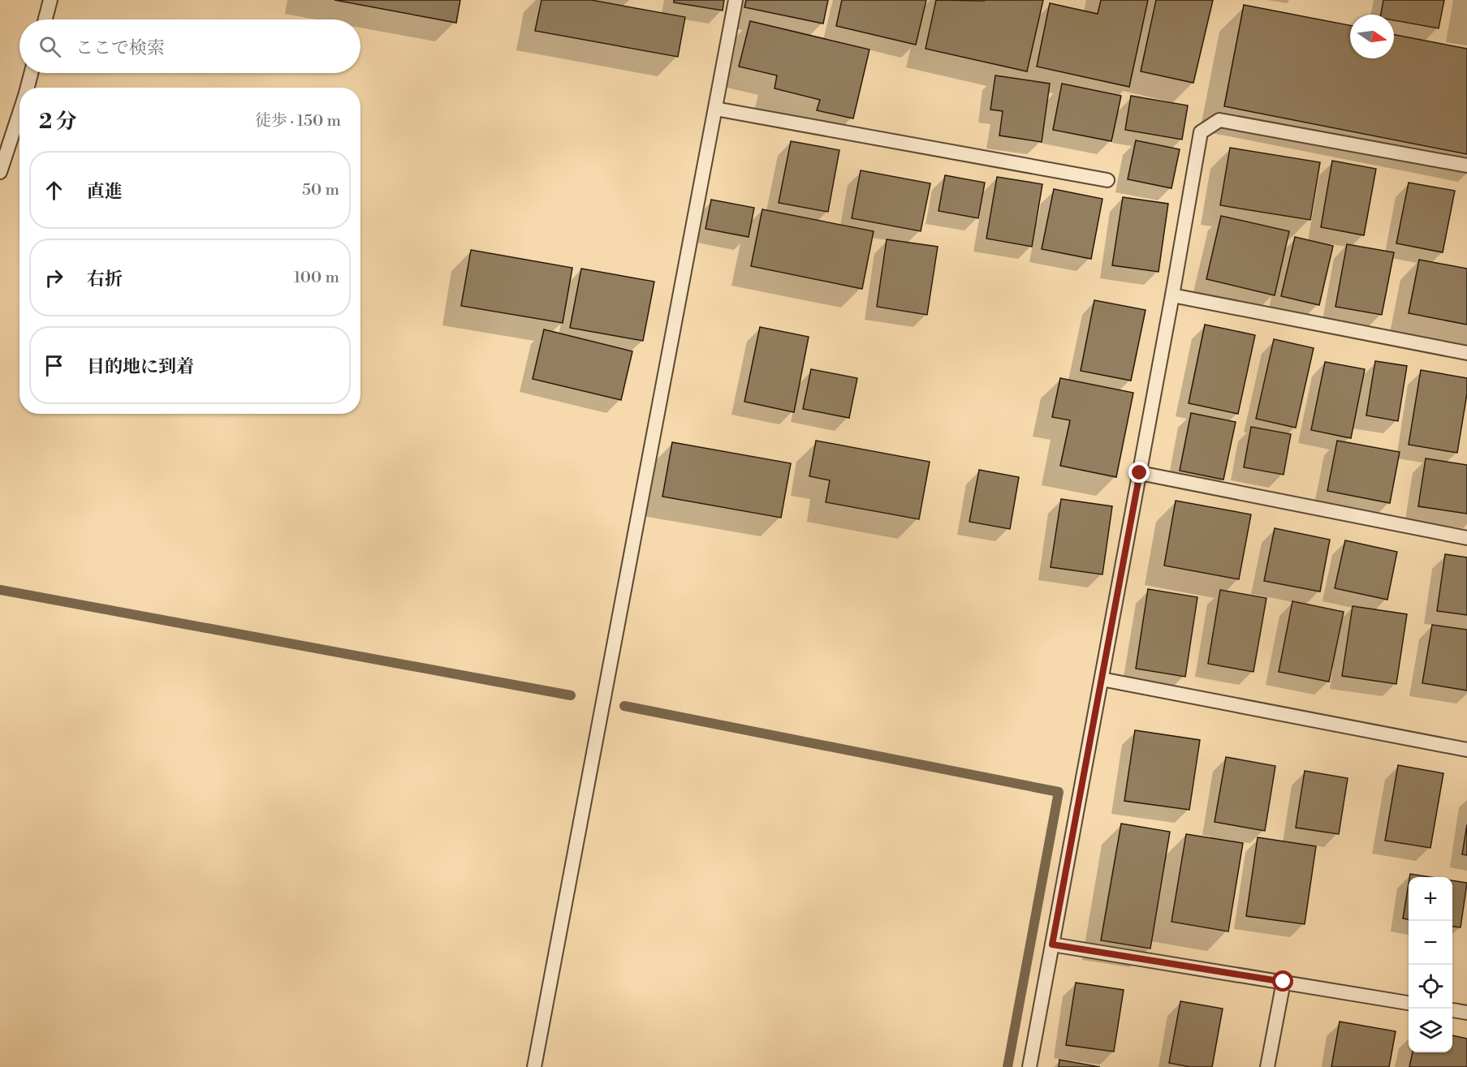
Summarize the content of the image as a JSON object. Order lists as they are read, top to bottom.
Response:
{
  "north": "right",
  "page": {
    "search": "ここで検索",
    "heading": ["2 分", "徒歩 · 150 m"],
    "list": [
      ["直進", "50 m"],
      ["右折", "100 m"],
      "目的地に到着"
    ],
    "map_buttons": ["+", "−"]
  }
}
